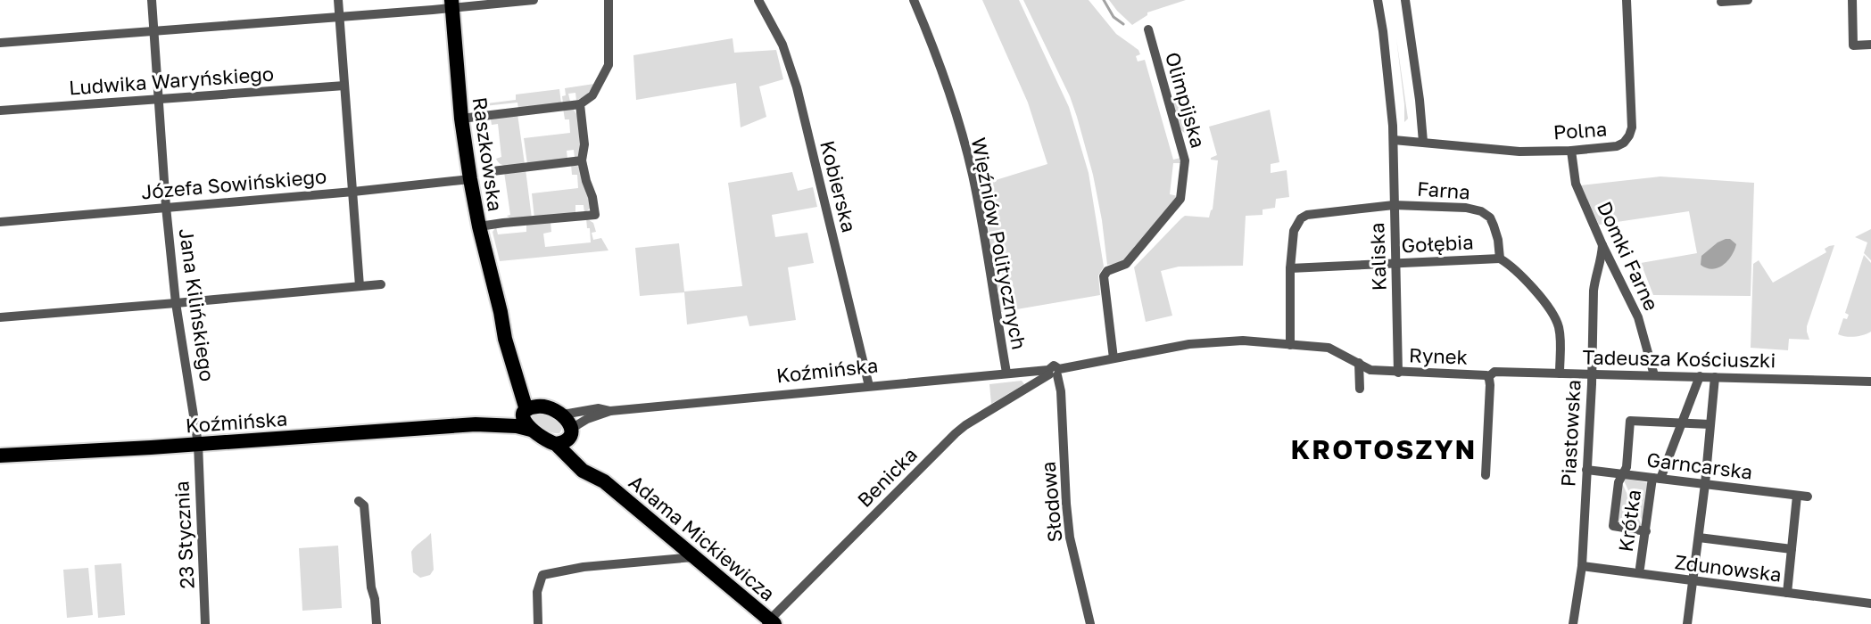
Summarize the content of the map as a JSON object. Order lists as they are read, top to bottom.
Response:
{
  "streets": {
    "main road": ["Raszkowska", "Koźmińska", "Adama Mickiewicza"],
    "street": [
      "Ludwika Waryńskiego",
      "Olimpijska",
      "Polna",
      "Józefa Sowińskiego",
      "Kobierska",
      "Farna",
      "Więźniów Politycznych",
      "Gołębia",
      "Domki Farne",
      "Kaliska",
      "Jana Kilińskiego",
      "Rynek",
      "Tadeusza Kościuszki",
      "Piastowska",
      "Garncarska",
      "Benicka",
      "Słodowa",
      "Krótka",
      "23 Stycznia",
      "Zdunowska"
    ]
  },
  "crossings": [
    ["Ludwika Waryńskiego", "Jana Kilińskiego"],
    ["Olimpijska", "Koźmińska"],
    ["Polna", "Domki Farne"],
    ["Polna", "Kaliska"],
    ["Raszkowska", "Józefa Sowińskiego"],
    ["Raszkowska", "Koźmińska"],
    ["Raszkowska", "Adama Mickiewicza"],
    ["Józefa Sowińskiego", "Jana Kilińskiego"],
    ["Kobierska", "Koźmińska"],
    ["Farna", "Gołębia"],
    ["Farna", "Kaliska"],
    ["Więźniów Politycznych", "Koźmińska"],
    ["Gołębia", "Kaliska"],
    ["Domki Farne", "Tadeusza Kościuszki"],
    ["Domki Farne", "Piastowska"],
    ["Kaliska", "Rynek"],
    ["Jana Kilińskiego", "Koźmińska"],
    ["Jana Kilińskiego", "23 Stycznia"],
    ["Rynek", "Tadeusza Kościuszki"],
    ["Rynek", "Koźmińska"],
    ["Tadeusza Kościuszki", "Piastowska"],
    ["Tadeusza Kościuszki", "Krótka"],
    ["Koźmińska", "Benicka"],
    ["Koźmińska", "Słodowa"],
    ["Koźmińska", "23 Stycznia"],
    ["Koźmińska", "Adama Mickiewicza"],
    ["Piastowska", "Garncarska"],
    ["Piastowska", "Zdunowska"],
    ["Garncarska", "Krótka"],
    ["Benicka", "Słodowa"],
    ["Benicka", "Adama Mickiewicza"]
  ],
  "districts": ["KROTOSZYN"]
}
